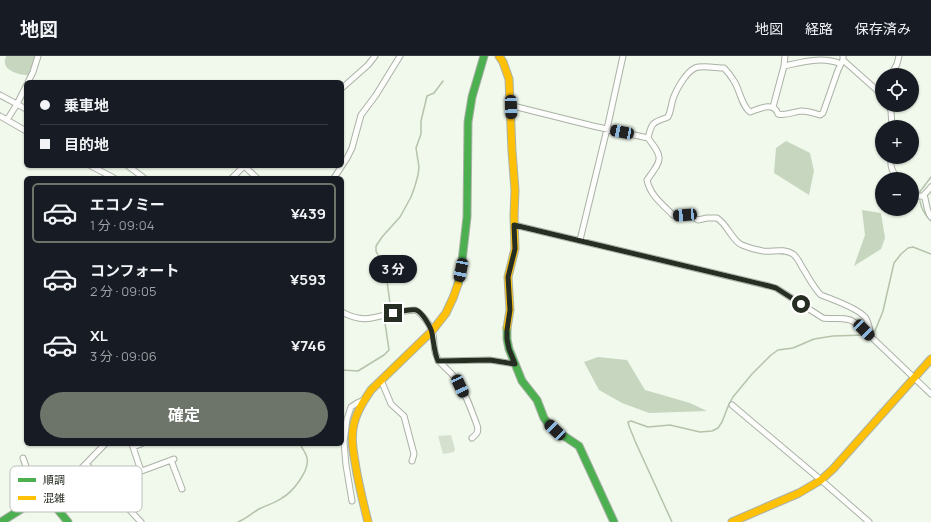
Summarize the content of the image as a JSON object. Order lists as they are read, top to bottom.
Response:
{
  "legend": ["順調", "混雑"],
  "page": {
    "header": "地図",
    "nav": ["地図", "経路", "保存済み"],
    "map_buttons": ["+", "−"],
    "banner": ["乗車地", "目的地"],
    "list": [
      {
        "name": "エコノミー",
        "note": "1 分 · 09:04",
        "value": "¥439"
      },
      {
        "name": "コンフォート",
        "note": "2 分 · 09:05",
        "value": "¥593"
      },
      {
        "name": "XL",
        "note": "3 分 · 09:06",
        "value": "¥746"
      }
    ],
    "bubble": "3 分",
    "buttons": "確定"
  }
}
